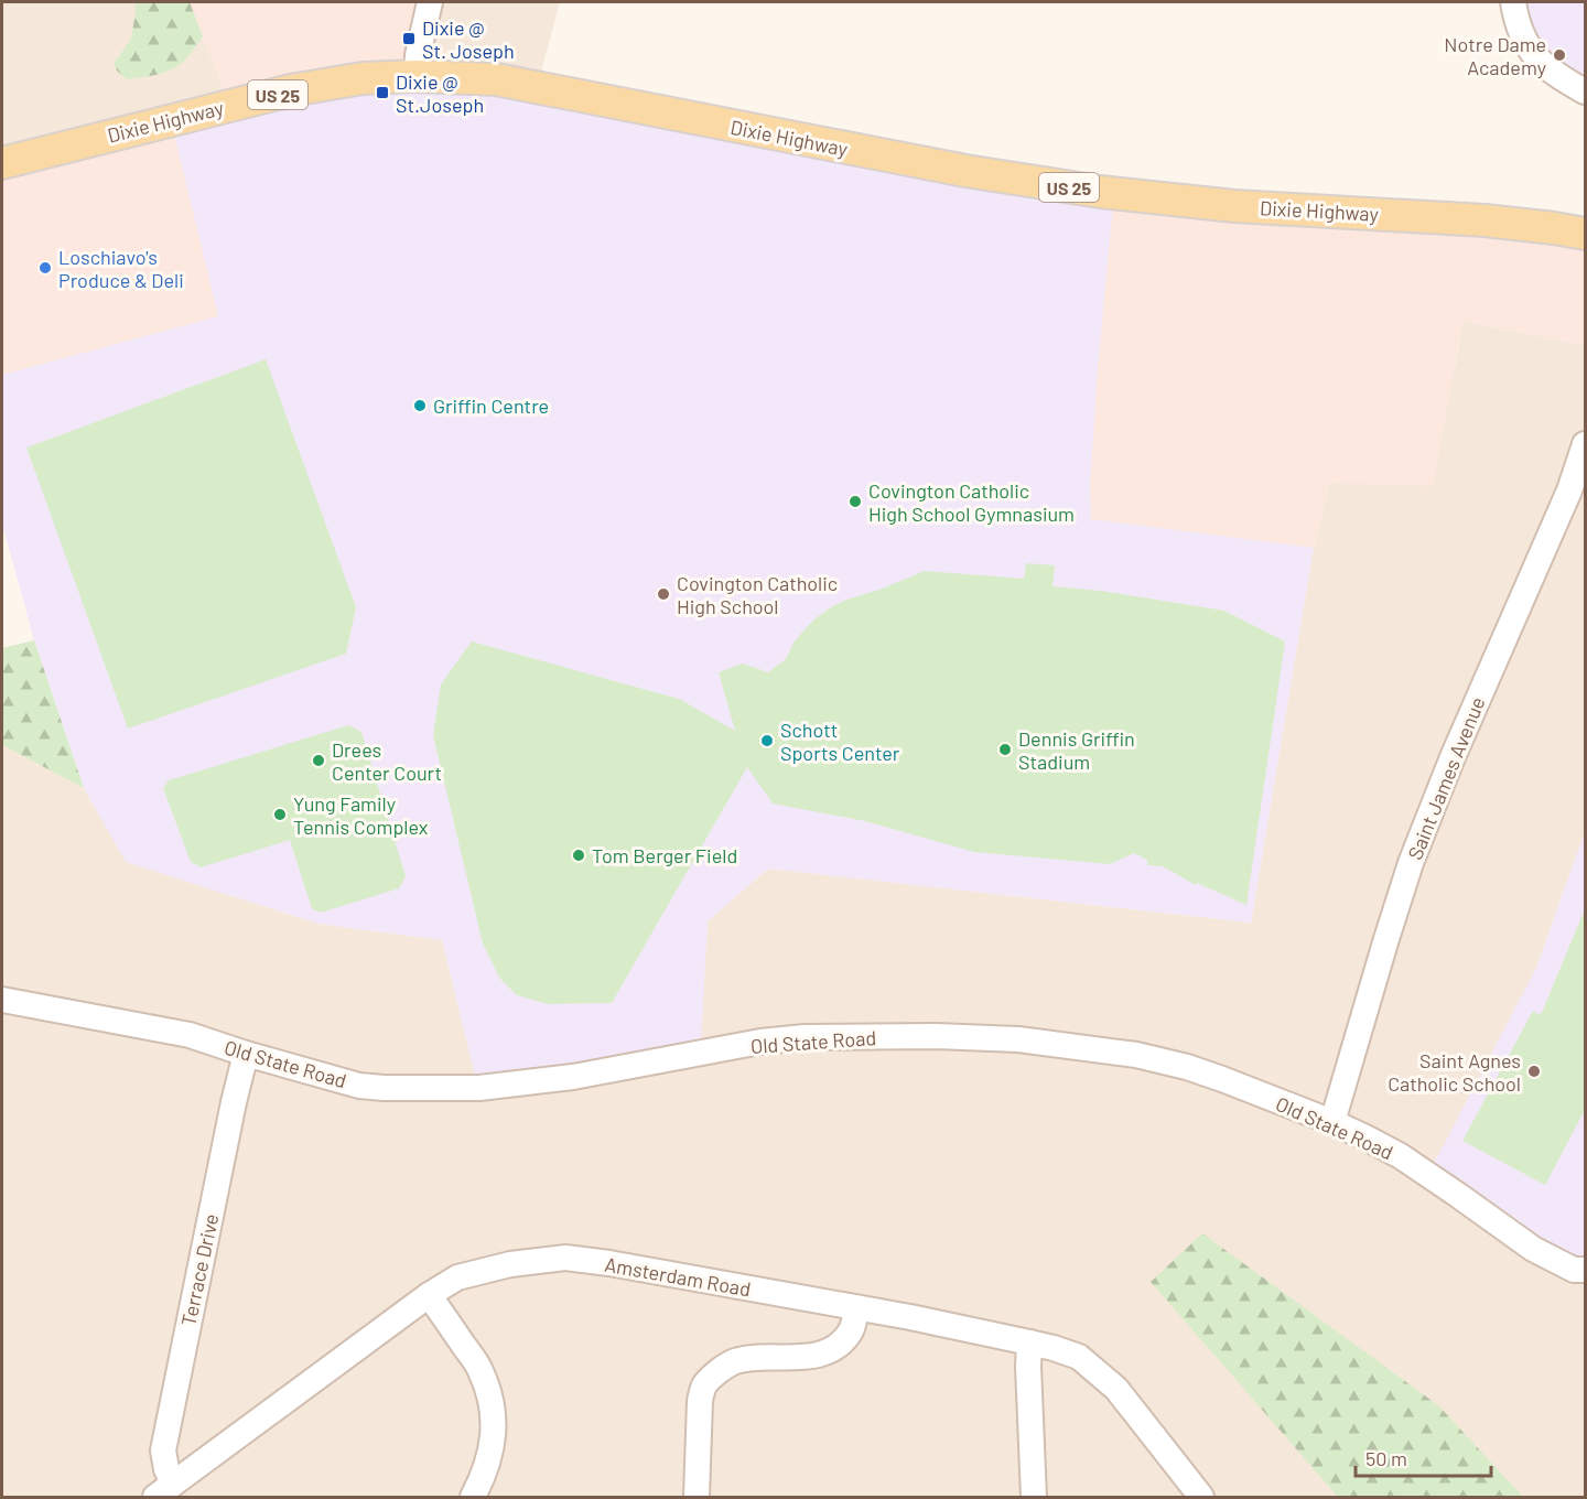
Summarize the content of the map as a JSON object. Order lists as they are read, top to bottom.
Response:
{
  "streets": {
    "main road": ["US 25", "Dixie Highway"],
    "street": [
      "Saint James Avenue",
      "Old State Road",
      "Terrace Drive",
      "Amsterdam Road"
    ]
  },
  "crossings": [
    ["Saint James Avenue", "Old State Road"],
    ["Old State Road", "Terrace Drive"],
    ["Terrace Drive", "Amsterdam Road"]
  ],
  "places": {
    "transit": ["Dixie @ St. Joseph", "Dixie @ St.Joseph"],
    "other": [
      "Notre Dame Academy",
      "Loschiavo's Produce & Deli",
      "Griffin Centre",
      "Covington Catholic High School Gymnasium",
      "Covington Catholic High School",
      "Schott Sports Center",
      "Dennis Griffin Stadium",
      "Drees Center Court",
      "Yung Family Tennis Complex",
      "Tom Berger Field",
      "Saint Agnes Catholic School"
    ]
  },
  "scale_bar": "50 m"
}
